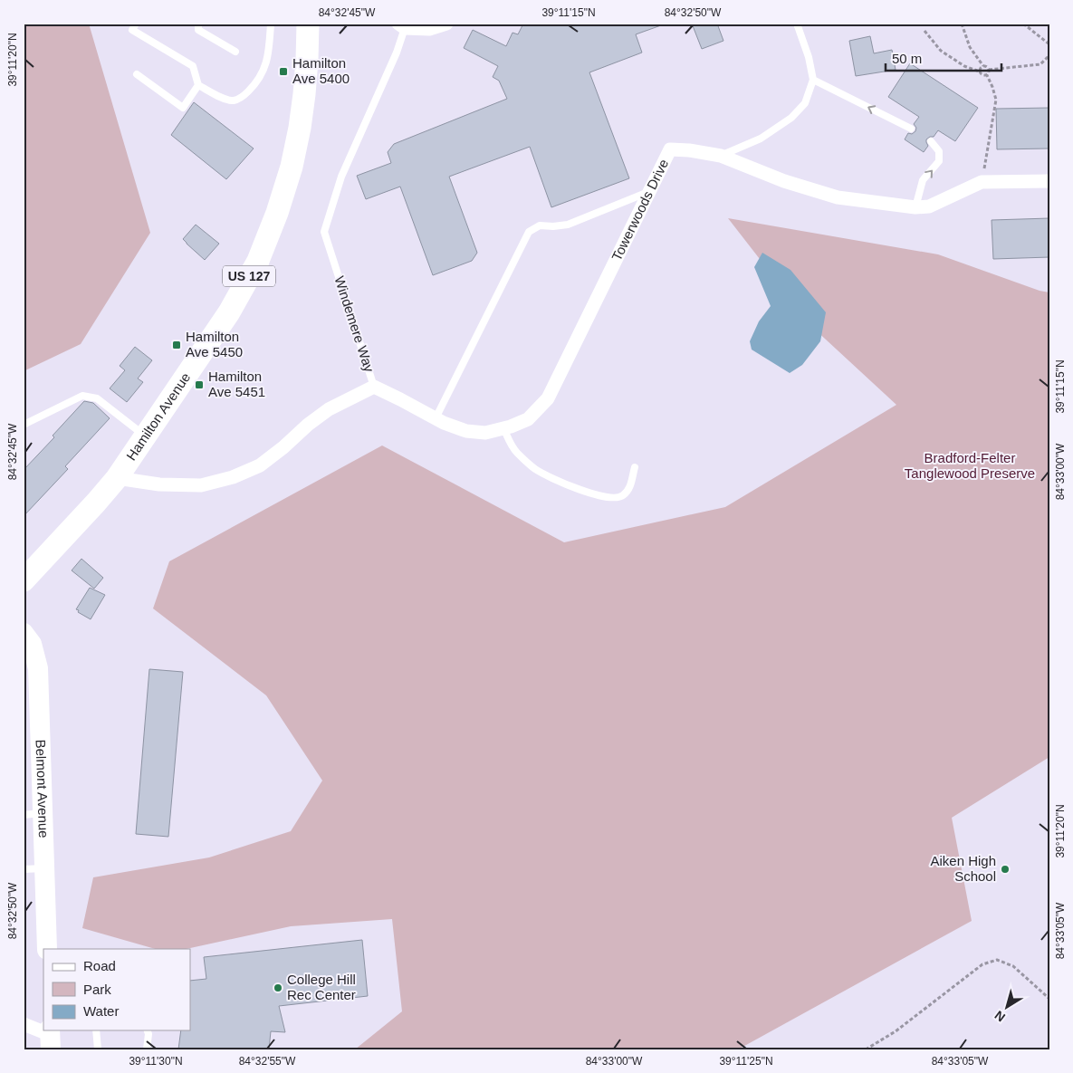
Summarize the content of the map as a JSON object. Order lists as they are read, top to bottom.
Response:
{
  "streets": {
    "main road": ["US 127", "Hamilton Avenue"],
    "street": ["Towerwoods Drive", "Windemere Way", "Belmont Avenue"]
  },
  "crossings": [
    ["Towerwoods Drive", "Windemere Way"],
    ["Windemere Way", "Hamilton Avenue"]
  ],
  "parks": ["Bradford-Felter Tanglewood Preserve"],
  "places": {
    "transit": ["Hamilton Ave 5400", "Hamilton Ave 5450", "Hamilton Ave 5451"],
    "other": ["Aiken High School", "College Hill Rec Center"]
  },
  "legend": ["Road", "Park", "Water"],
  "scale_bar": "50 m",
  "north": "bottom left",
  "coordinates": [
    "84°32'45\"W",
    "39°11'15\"N",
    "84°32'50\"W",
    "39°11'20\"N",
    "84°33'00\"W",
    "84°33'05\"W",
    "39°11'30\"N",
    "84°32'55\"W",
    "39°11'25\"N"
  ]
}
